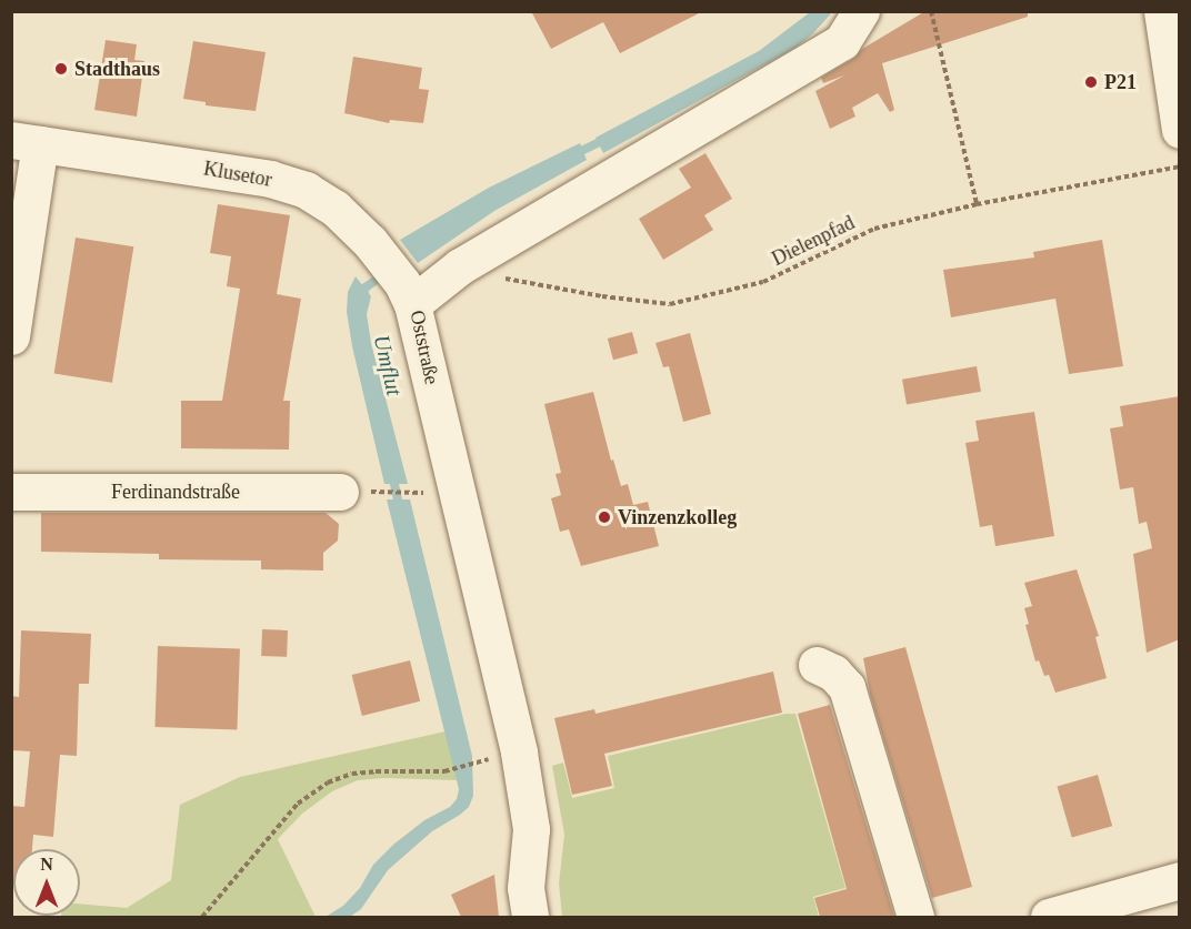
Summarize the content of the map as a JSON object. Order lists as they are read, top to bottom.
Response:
{
  "streets": {
    "street": ["Klusetor", "Oststraße", "Ferdinandstraße"],
    "path": ["Dielenpfad"]
  },
  "crossings": [
    ["Klusetor", "Oststraße"],
    ["Dielenpfad", "Oststraße"]
  ],
  "water": ["Umflut"],
  "places": ["Stadthaus", "P21", "Vinzenzkolleg"],
  "north": "top"
}
